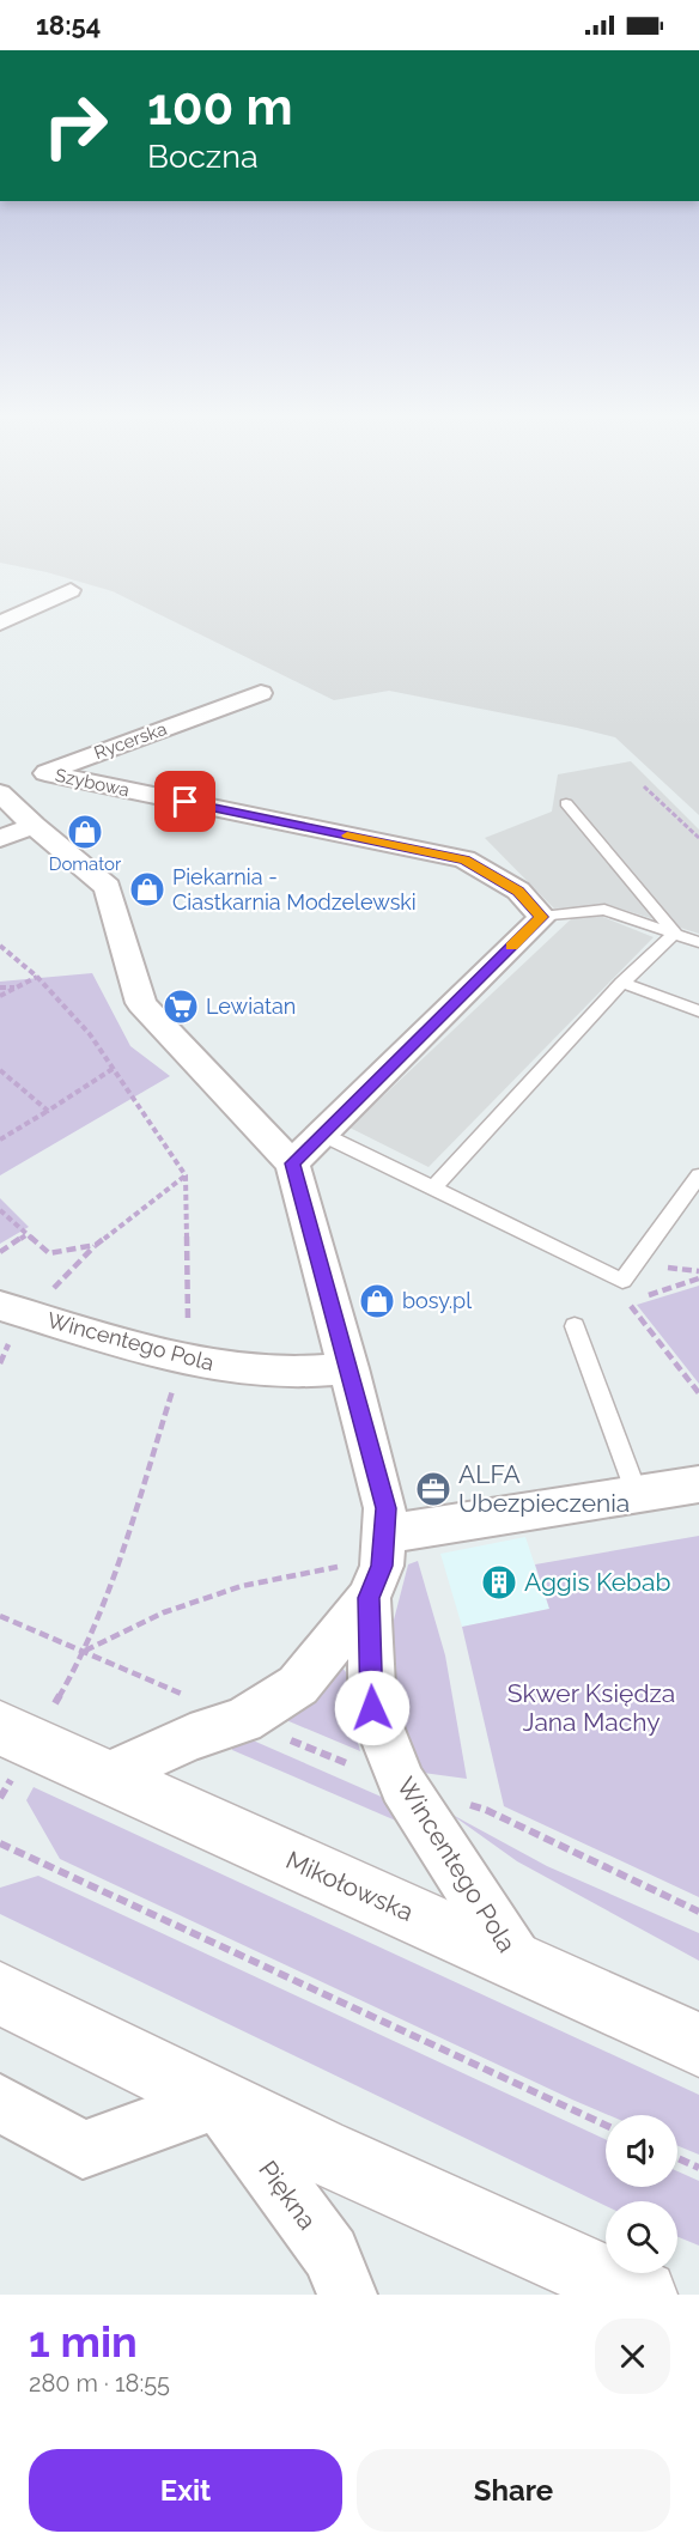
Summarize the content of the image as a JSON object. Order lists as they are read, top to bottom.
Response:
{
  "streets": {
    "main road": ["Mikołowska"],
    "street": [
      "Rycerska",
      "Szybowa",
      "Wincentego Pola",
      "Piękna"
    ]
  },
  "crossings": [
    ["Rycerska", "Szybowa"],
    ["Rycerska", "Wincentego Pola"],
    ["Wincentego Pola", "Mikołowska"]
  ],
  "parks": ["Skwer Księdza Jana Machy"],
  "places": {
    "shop": ["Domator", "Piekarnia - Ciastkarnia Modzelewski", "bosy.pl"],
    "supermarket": ["Lewiatan"],
    "office": ["ALFA Ubezpieczenia"],
    "building": ["Aggis Kebab"]
  },
  "page": {
    "status": "18:54",
    "turn": ["100 m", "Boczna"],
    "heading": ["1 min", "280 m · 18:55"],
    "buttons": ["Exit", "Share"]
  }
}
